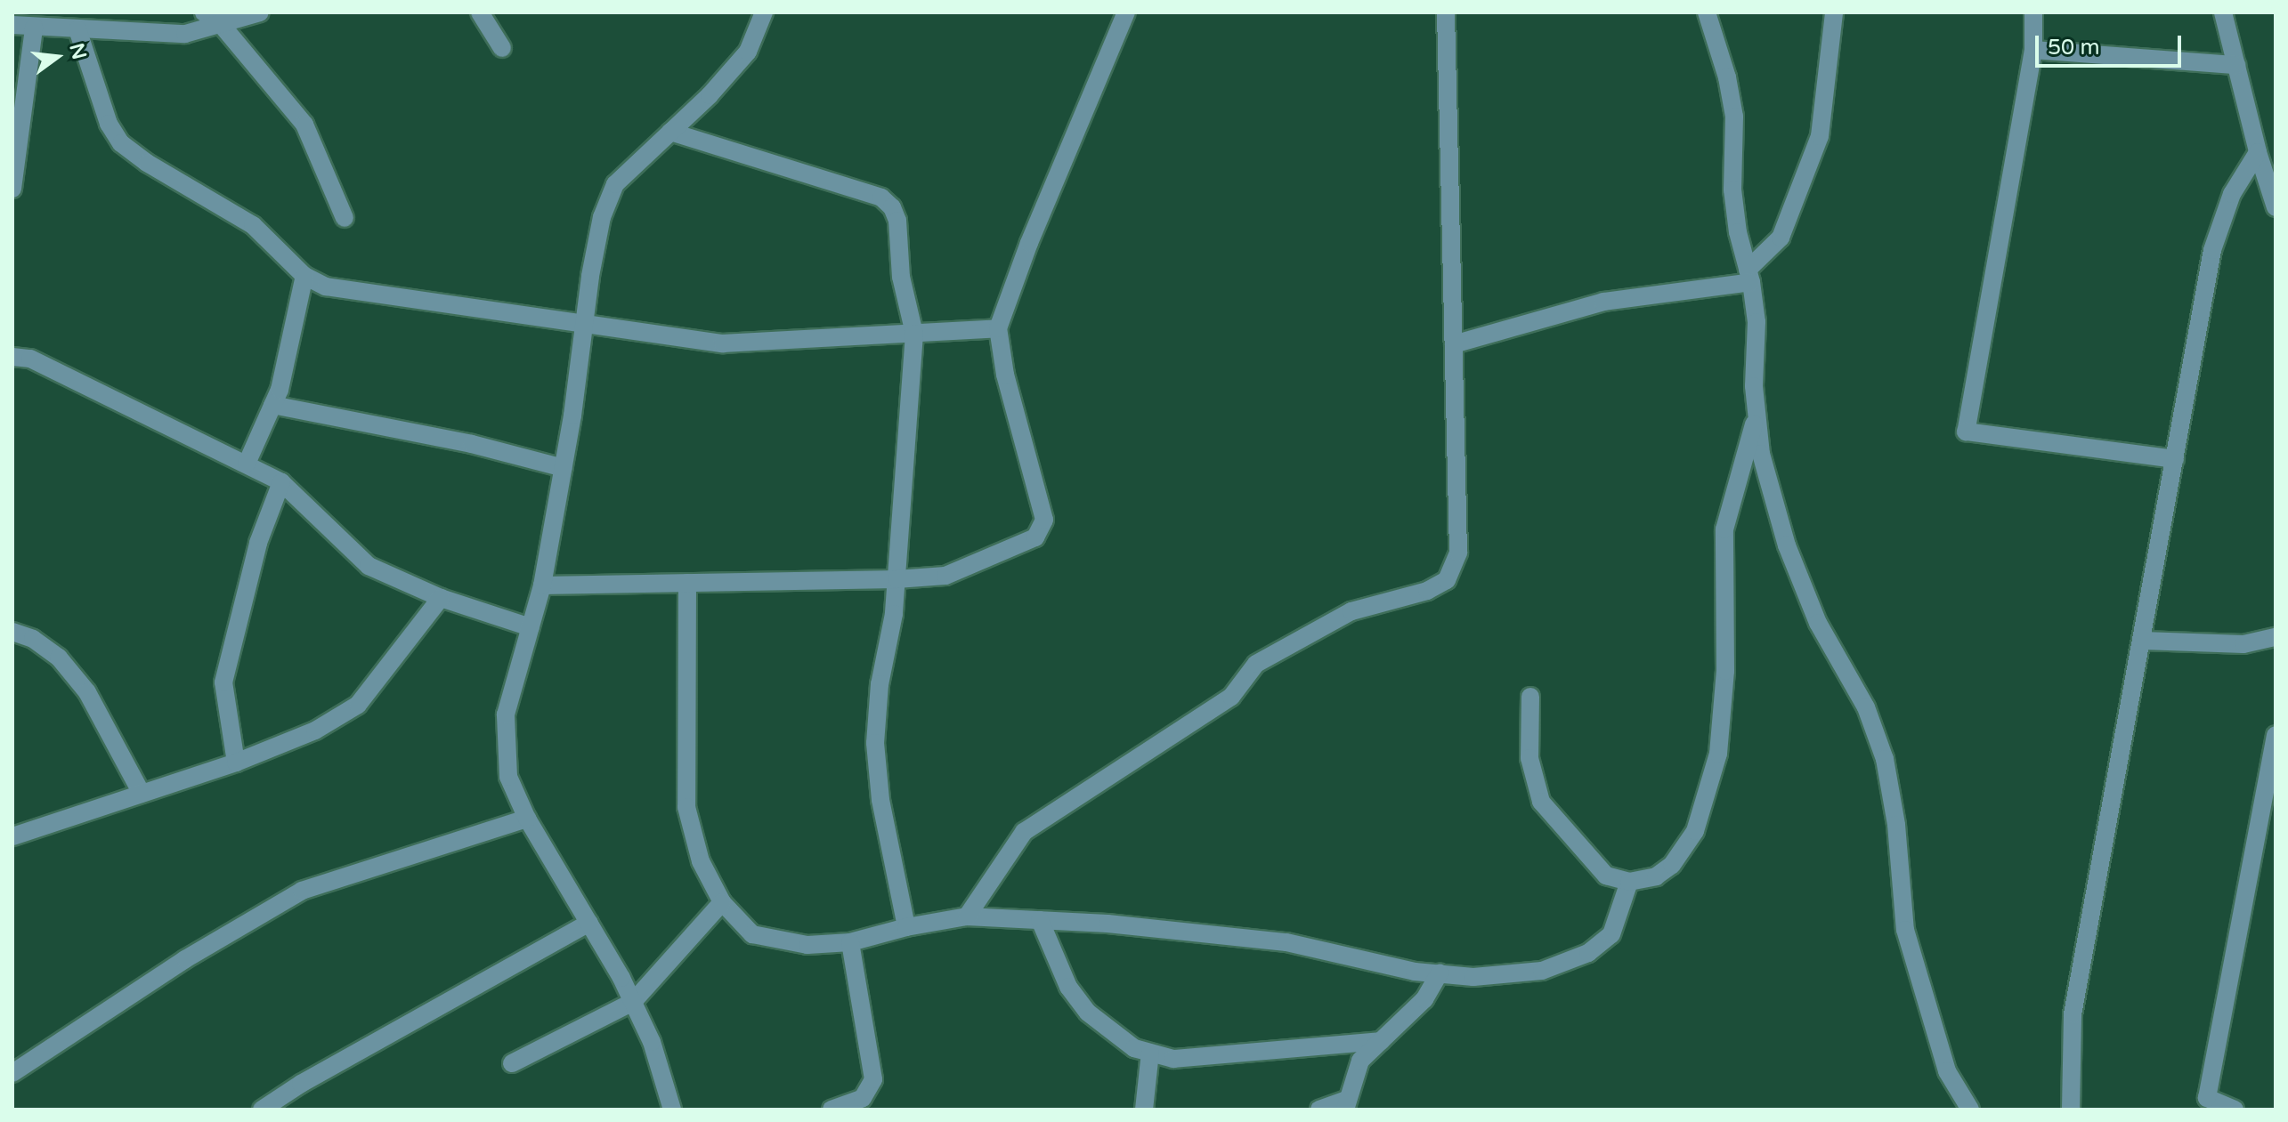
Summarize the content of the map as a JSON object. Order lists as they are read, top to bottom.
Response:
{
  "scale_bar": "50 m",
  "north": "right"
}
